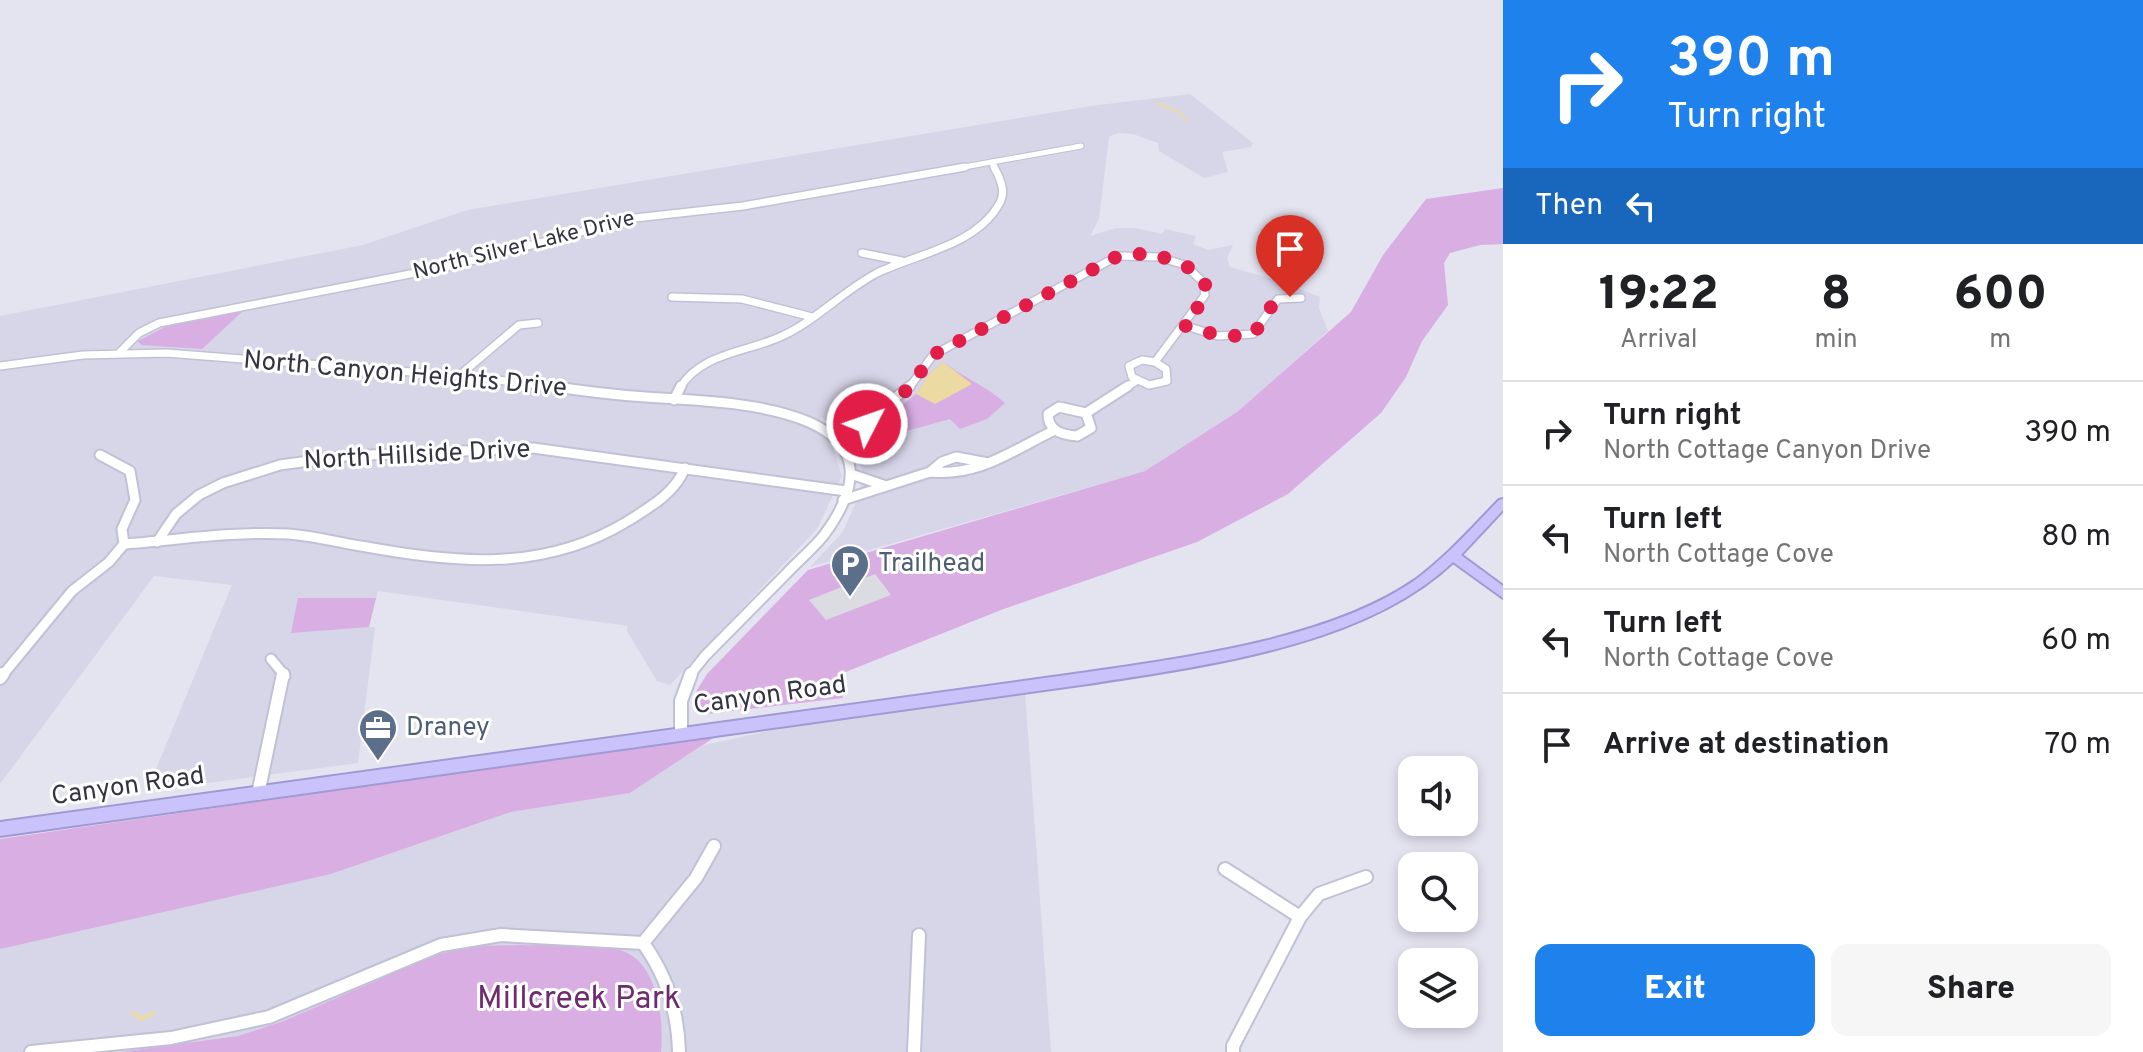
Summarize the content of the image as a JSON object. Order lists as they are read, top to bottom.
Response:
{
  "streets": {
    "main road": ["Canyon Road"],
    "street": ["North Silver Lake Drive", "North Canyon Heights Drive", "North Hillside Drive"]
  },
  "crossings": [
    ["North Silver Lake Drive", "North Canyon Heights Drive"]
  ],
  "parks": ["Millcreek Park"],
  "places": {
    "parking": ["Trailhead"],
    "office": ["Draney"]
  },
  "page": {
    "turn": ["390 m", "Turn right"],
    "then": "Then",
    "eta": [
      "19:22",
      "Arrival",
      "8",
      "min",
      "600",
      "m"
    ],
    "list": [
      {
        "name": "Turn right",
        "note": "North Cottage Canyon Drive",
        "value": "390 m"
      },
      {
        "name": "Turn left",
        "note": "North Cottage Cove",
        "value": "80 m"
      },
      {
        "name": "Turn left",
        "note": "North Cottage Cove",
        "value": "60 m"
      },
      {
        "name": "Arrive at destination",
        "value": "70 m"
      }
    ],
    "buttons": ["Exit", "Share"]
  }
}
